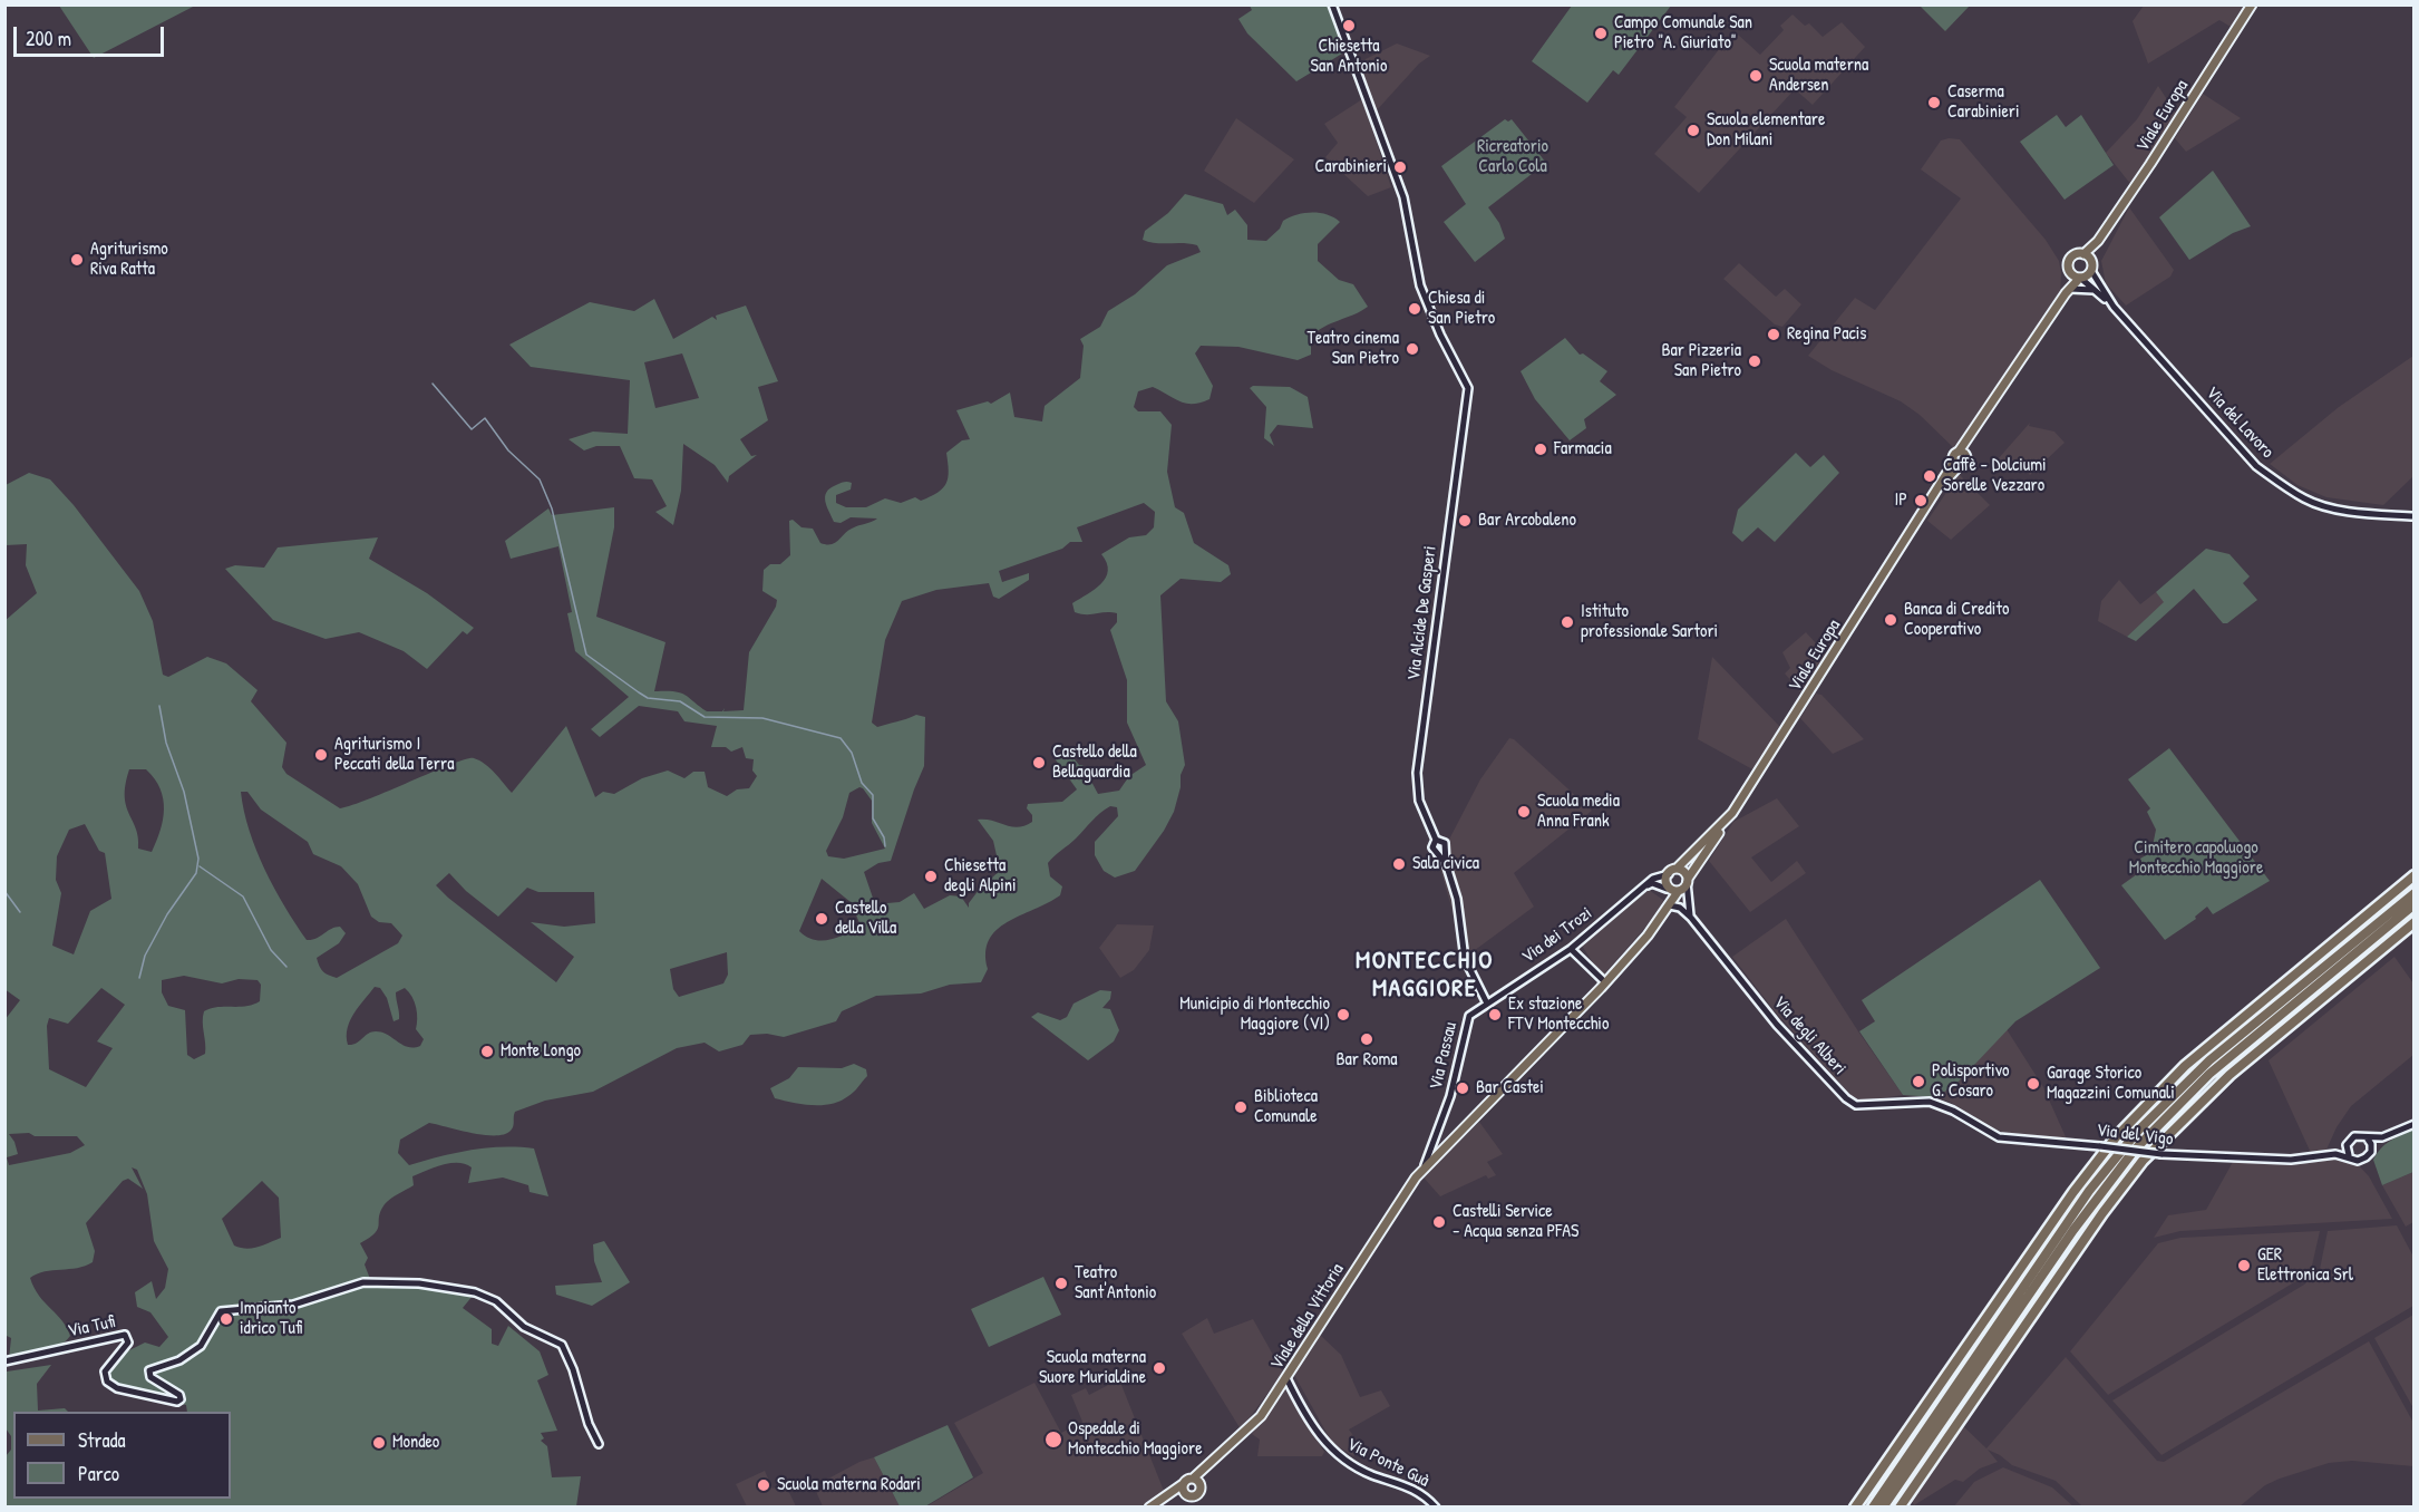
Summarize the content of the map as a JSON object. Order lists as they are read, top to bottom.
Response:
{
  "streets": {
    "main road": ["Viale Europa", "Viale della Vittoria"],
    "street": [
      "Via del Lavoro",
      "Via Alcide De Gasperi",
      "Via dei Trozi",
      "Via degli Alberi",
      "Via Passau",
      "Via del Vigo",
      "Via Tufi",
      "Via Ponte Guà"
    ]
  },
  "crossings": [
    ["Viale Europa", "Via del Lavoro"],
    ["Viale Europa", "Via dei Trozi"],
    ["Viale Europa", "Via degli Alberi"],
    ["Viale Europa", "Via Passau"],
    ["Viale Europa", "Viale della Vittoria"],
    ["Via dei Trozi", "Via Passau"],
    ["Via degli Alberi", "Via del Vigo"],
    ["Via Passau", "Viale della Vittoria"],
    ["Viale della Vittoria", "Via Ponte Guà"]
  ],
  "districts": ["MONTECCHIO MAGGIORE"],
  "parks": ["Ricreatorio Carlo Cola", "Cimitero capoluogo Montecchio Maggiore"],
  "places": [
    "Chiesetta San Antonio",
    "Campo Comunale San Pietro \"A. Giuriato\"",
    "Scuola materna Andersen",
    "Caserma Carabinieri",
    "Scuola elementare Don Milani",
    "Carabinieri",
    "Agriturismo Riva Ratta",
    "Chiesa di San Pietro",
    "Regina Pacis",
    "Teatro cinema San Pietro",
    "Bar Pizzeria San Pietro",
    "Farmacia",
    "Caffè - Dolciumi Sorelle Vezzaro",
    "IP",
    "Bar Arcobaleno",
    "Banca di Credito Cooperativo",
    "Istituto professionale Sartori",
    "Agriturismo I Peccati della Terra",
    "Castello della Bellaguardia",
    "Scuola media Anna Frank",
    "Sala civica",
    "Chiesetta degli Alpini",
    "Castello della Villa",
    "Municipio di Montecchio Maggiore (VI)",
    "Ex stazione FTV Montecchio",
    "Bar Roma",
    "Monte Longo",
    "Polisportivo G. Cosaro",
    "Garage Storico Magazzini Comunali",
    "Bar Castei",
    "Biblioteca Comunale",
    "Castelli Service - Acqua senza PFAS",
    "GER Elettronica Srl",
    "Teatro Sant'Antonio",
    "Impianto idrico Tufi",
    "Scuola materna Suore Murialdine",
    "Ospedale di Montecchio Maggiore",
    "Mondeo",
    "Scuola materna Rodari"
  ],
  "legend": ["Strada", "Parco"],
  "scale_bar": "200 m"
}
